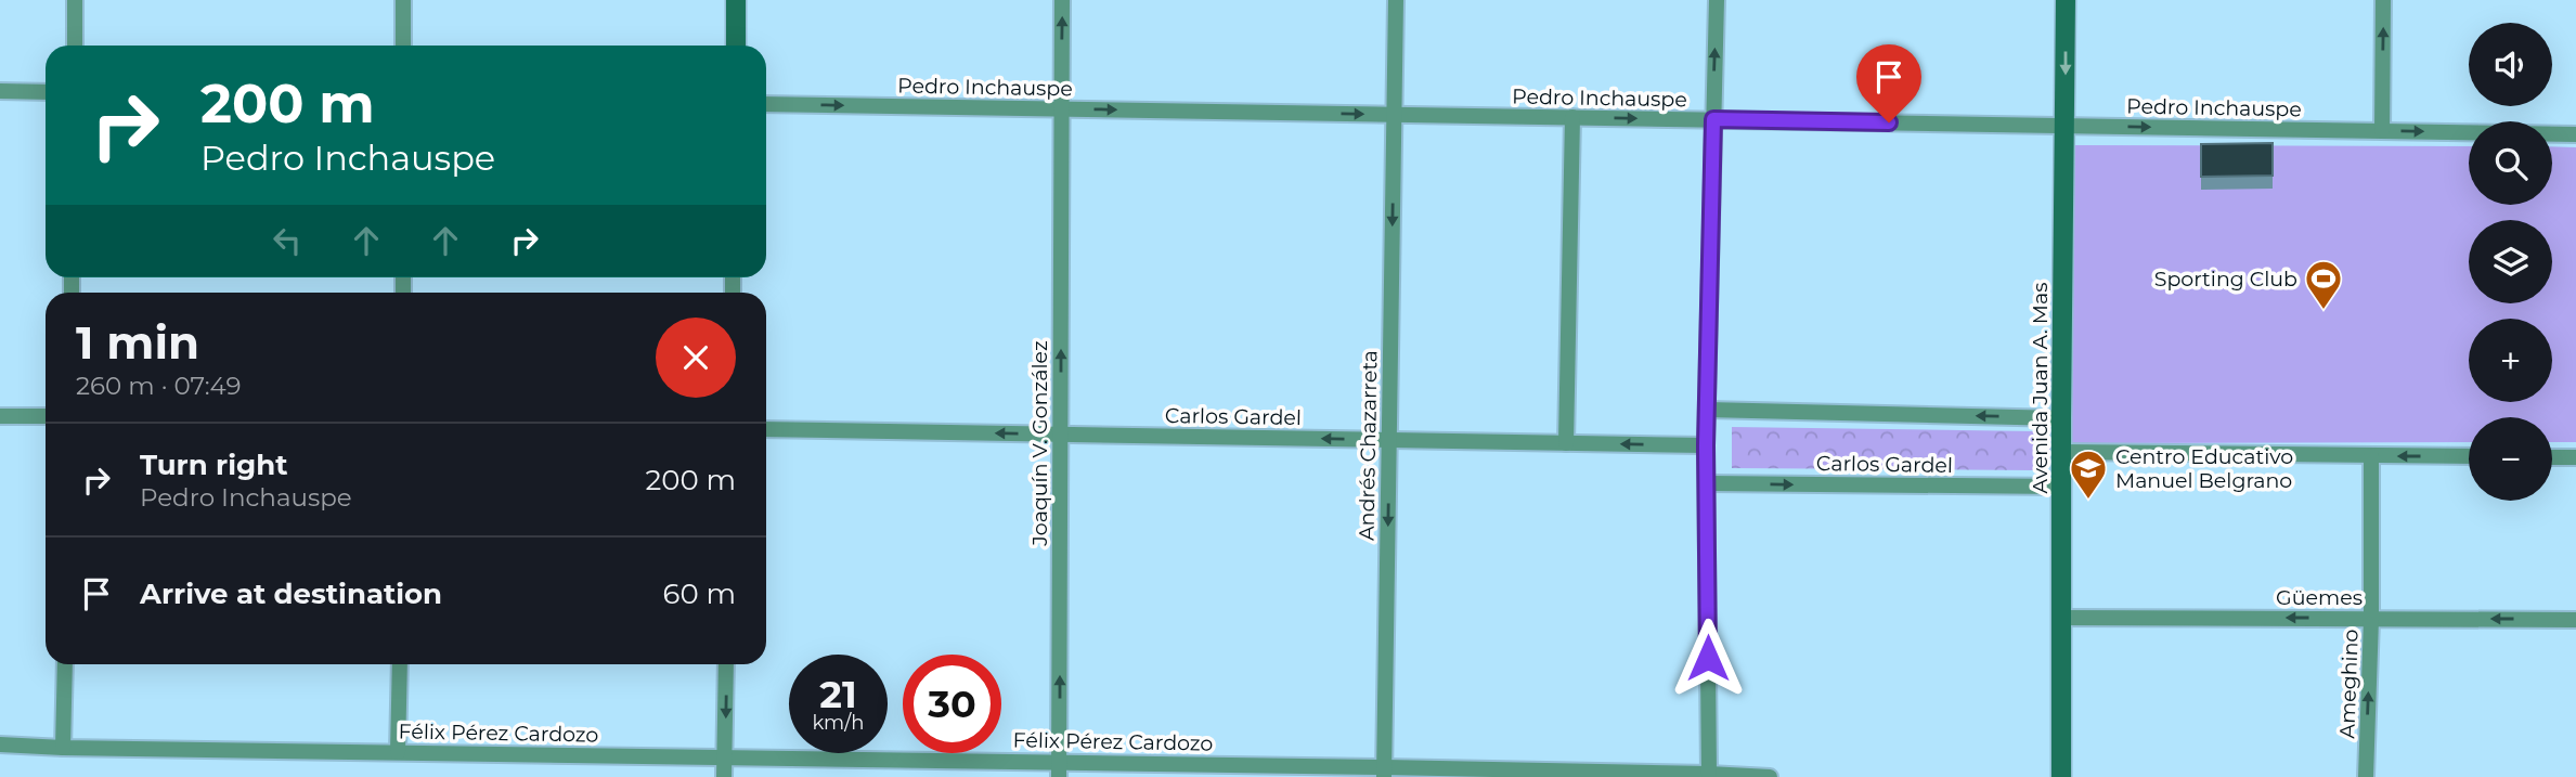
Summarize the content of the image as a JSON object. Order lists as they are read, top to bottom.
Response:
{
  "streets": {
    "main road": ["Avenida Juan A. Mas"],
    "street": [
      "Pedro Inchauspe",
      "Carlos Gardel",
      "Joaquín V. González",
      "Andrés Chazarreta",
      "Güemes",
      "Ameghino",
      "Félix Pérez Cardozo"
    ]
  },
  "crossings": [
    ["Pedro Inchauspe", "Avenida Juan A. Mas"],
    ["Pedro Inchauspe", "Joaquín V. González"],
    ["Pedro Inchauspe", "Andrés Chazarreta"],
    ["Avenida Juan A. Mas", "Carlos Gardel"],
    ["Avenida Juan A. Mas", "Güemes"],
    ["Carlos Gardel", "Joaquín V. González"],
    ["Carlos Gardel", "Andrés Chazarreta"],
    ["Joaquín V. González", "Félix Pérez Cardozo"],
    ["Andrés Chazarreta", "Félix Pérez Cardozo"],
    ["Güemes", "Ameghino"]
  ],
  "one_way": [
    "Pedro Inchauspe",
    "Joaquín V. González",
    "Andrés Chazarreta",
    "Güemes",
    "Ameghino"
  ],
  "places": {
    "sports": ["Sporting Club"],
    "school or university": ["Centro Educativo Manuel Belgrano"]
  },
  "page": {
    "map_buttons": ["+", "−"],
    "turn": ["200 m", "Pedro Inchauspe"],
    "heading": ["1 min", "260 m · 07:49"],
    "list": [
      {
        "name": "Turn right",
        "note": "Pedro Inchauspe",
        "value": "200 m"
      },
      {
        "name": "Arrive at destination",
        "value": "60 m"
      }
    ],
    "speed": "21 km/h",
    "limit": "30"
  }
}
